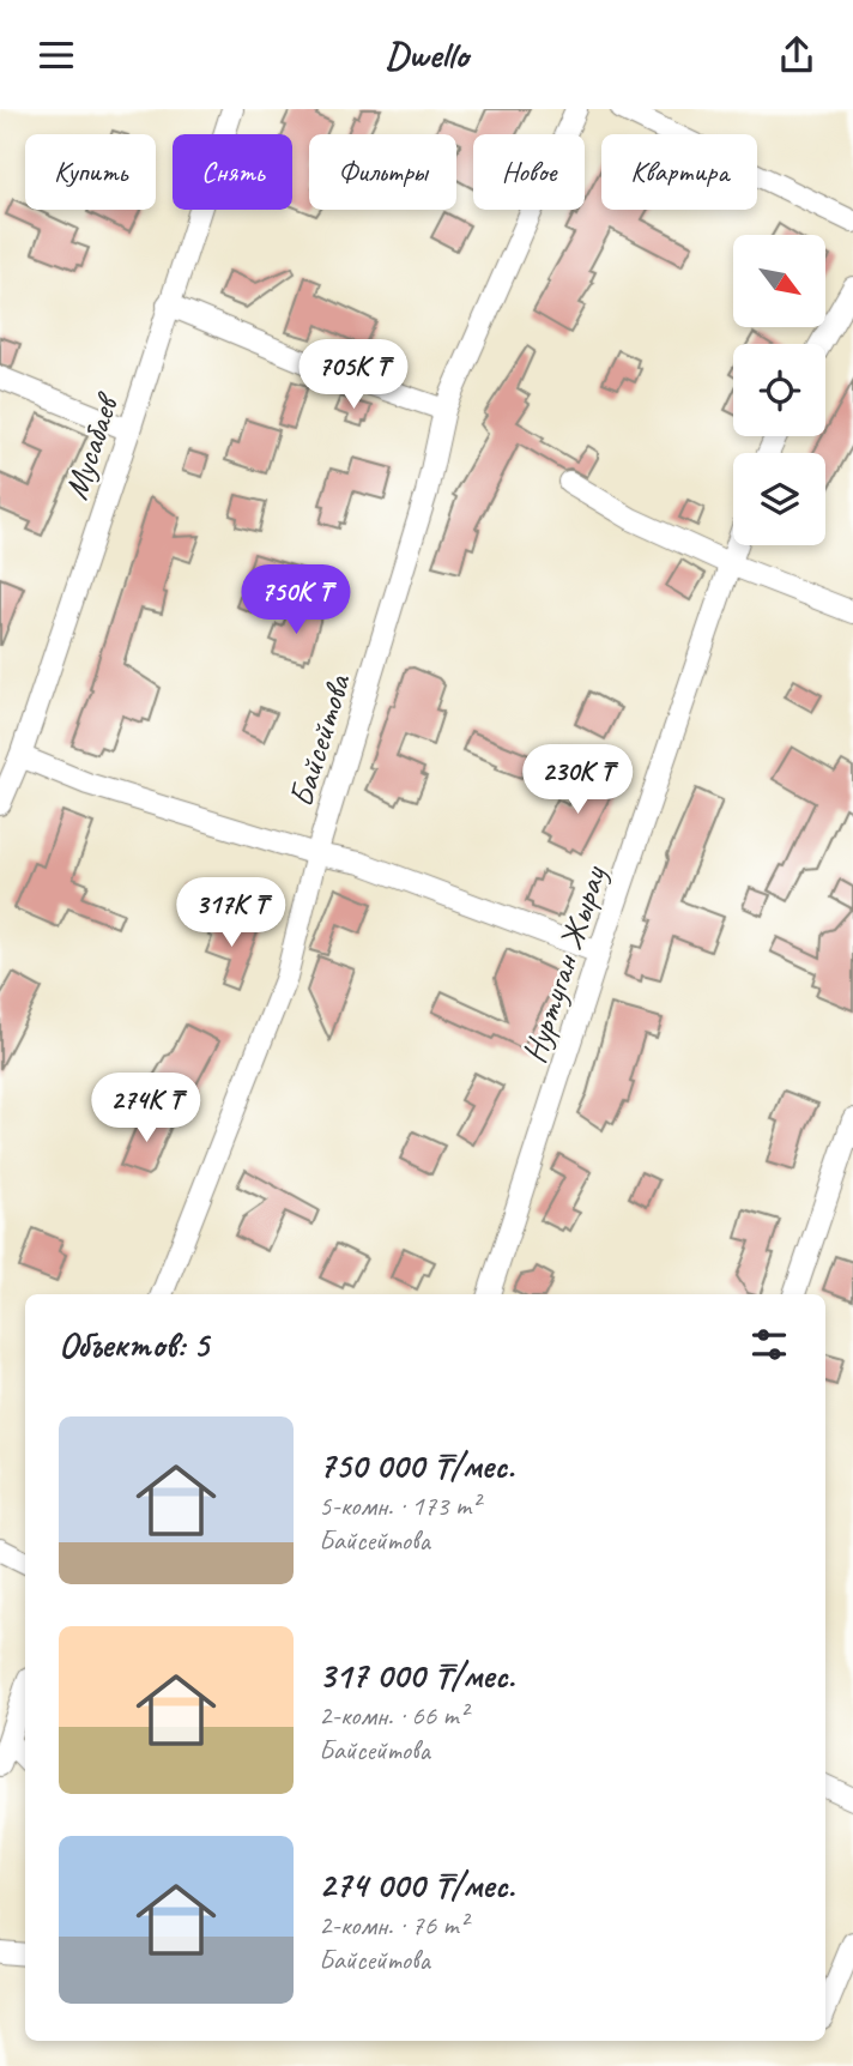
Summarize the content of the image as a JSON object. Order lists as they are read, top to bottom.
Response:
{
  "streets": {
    "street": ["Мусабаев", "Байсейтова", "Нуртуган Жырау"]
  },
  "north": "bottom right",
  "page": {
    "header": "Dwello",
    "chip": [
      "Купить",
      "Снять",
      "Фильтры",
      "Новое",
      "Квартира"
    ],
    "price": [
      "705K ₸",
      "750K ₸",
      "230K ₸",
      "317K ₸",
      "274K ₸"
    ],
    "heading": "Объектов: 5",
    "list": [
      {
        "name": "750 000 ₸/мес.",
        "note": "5-комн. · 173 m² · Байсейтова"
      },
      {
        "name": "317 000 ₸/мес.",
        "note": "2-комн. · 66 m² · Байсейтова"
      },
      {
        "name": "274 000 ₸/мес.",
        "note": "2-комн. · 76 m² · Байсейтова"
      }
    ]
  }
}
